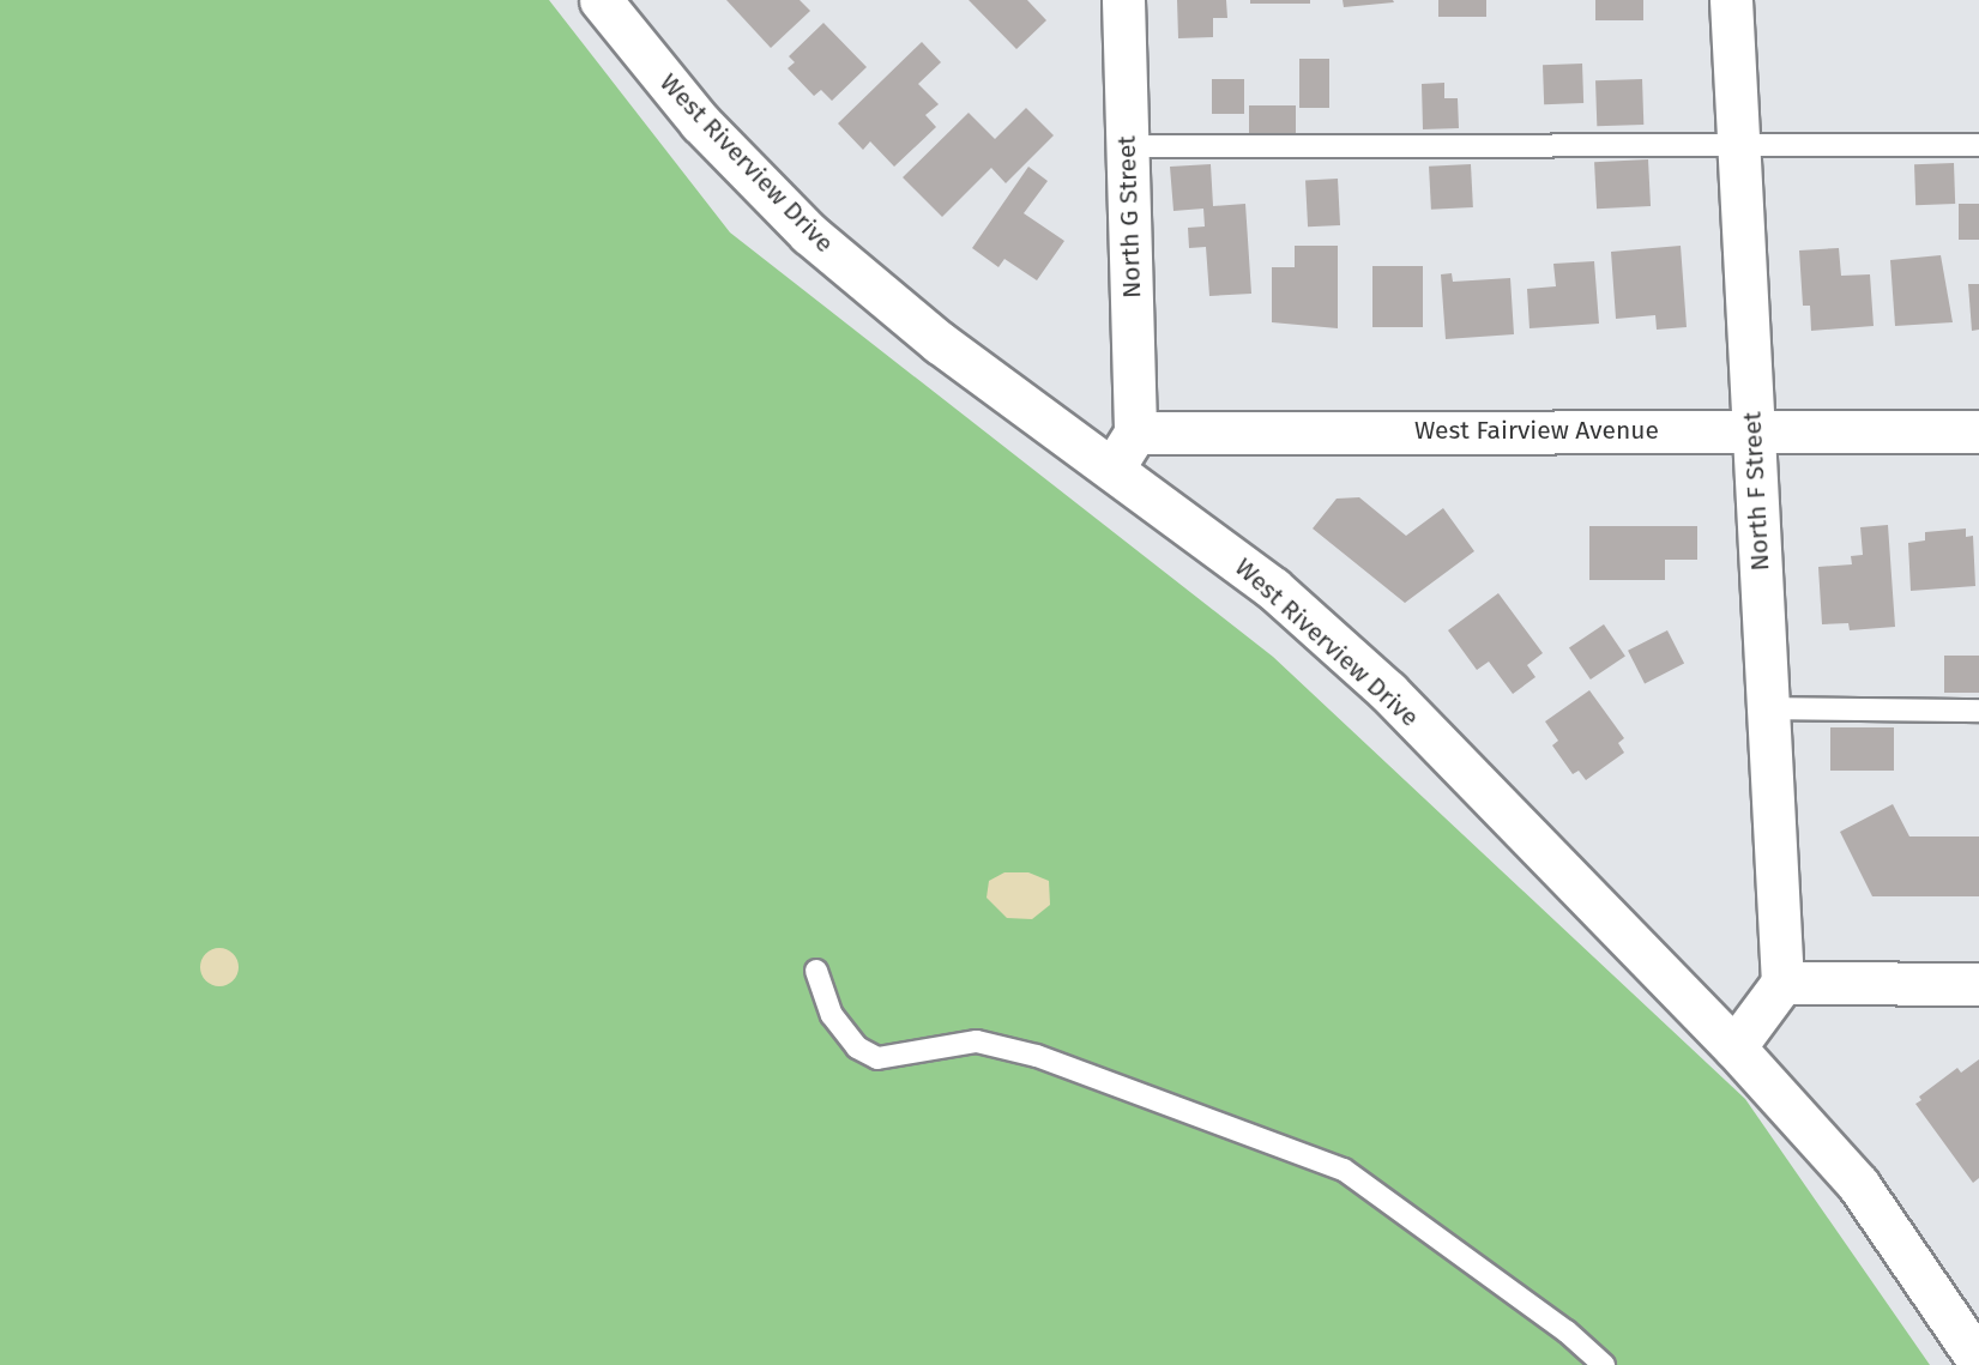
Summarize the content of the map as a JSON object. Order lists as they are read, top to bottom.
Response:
{
  "streets": {
    "street": [
      "West Riverview Drive",
      "North G Street",
      "West Fairview Avenue",
      "North F Street"
    ]
  },
  "crossings": [
    ["West Riverview Drive", "North G Street"],
    ["West Riverview Drive", "West Fairview Avenue"],
    ["North G Street", "West Fairview Avenue"],
    ["West Fairview Avenue", "North F Street"]
  ]
}
